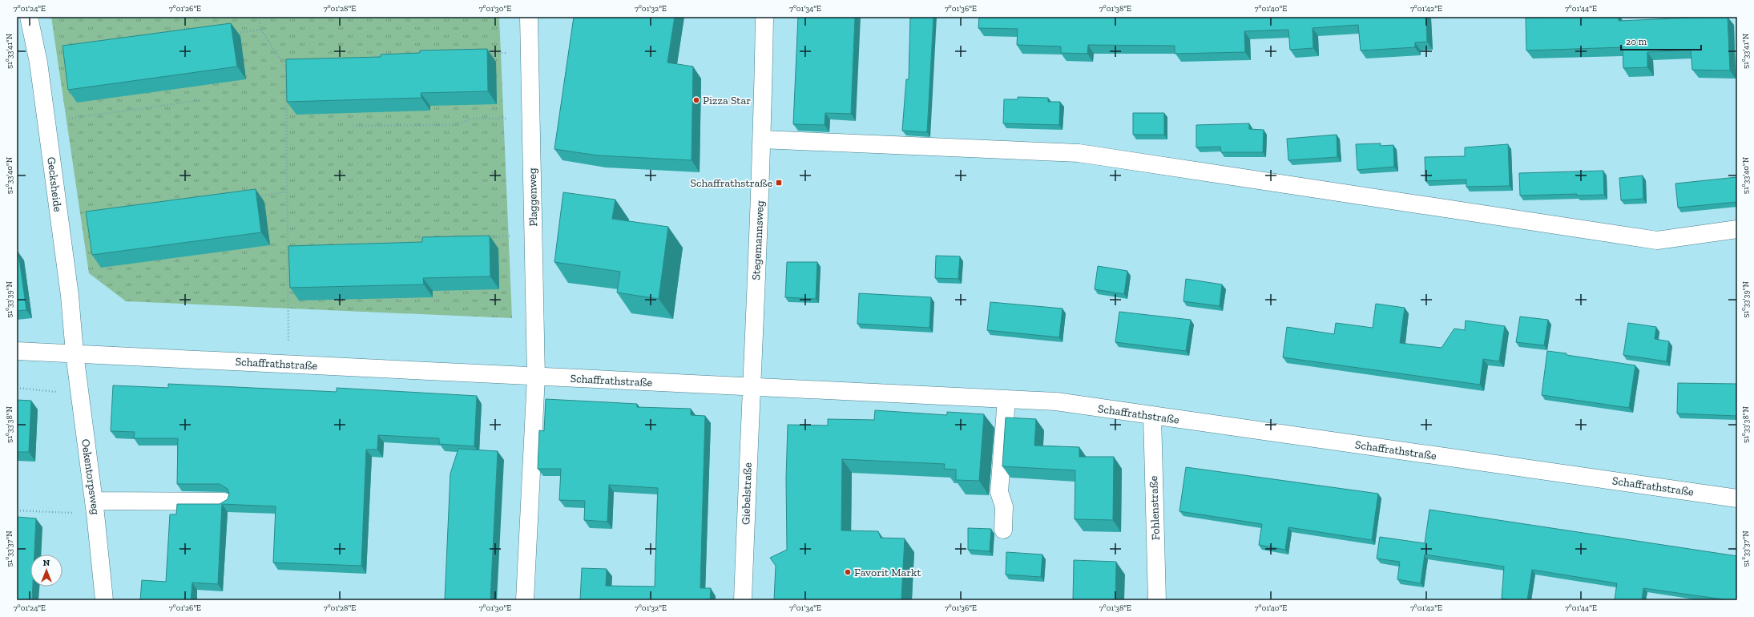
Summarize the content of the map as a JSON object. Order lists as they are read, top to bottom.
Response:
{
  "streets": {
    "street": [
      "Gecksheide",
      "Plaggenweg",
      "Stegemannsweg",
      "Schaffrathstraße",
      "Oekentorpsweg",
      "Giebelstraße",
      "Fohlenstraße"
    ]
  },
  "crossings": [
    ["Gecksheide", "Schaffrathstraße"],
    ["Gecksheide", "Oekentorpsweg"],
    ["Plaggenweg", "Schaffrathstraße"],
    ["Stegemannsweg", "Schaffrathstraße"],
    ["Stegemannsweg", "Giebelstraße"],
    ["Schaffrathstraße", "Oekentorpsweg"],
    ["Schaffrathstraße", "Giebelstraße"],
    ["Schaffrathstraße", "Fohlenstraße"]
  ],
  "places": {
    "other": ["Pizza Star", "Favorit Markt"],
    "transit": ["Schaffrathstraße"]
  },
  "scale_bar": "20 m",
  "north": "top",
  "coordinates": [
    "7°01'24\"E",
    "7°01'26\"E",
    "7°01'28\"E",
    "7°01'30\"E",
    "7°01'32\"E",
    "7°01'34\"E",
    "7°01'36\"E",
    "7°01'38\"E",
    "7°01'40\"E",
    "7°01'42\"E",
    "7°01'44\"E",
    "51°33'41\"N",
    "51°33'40\"N",
    "51°33'39\"N",
    "51°33'38\"N",
    "51°33'37\"N"
  ]
}
